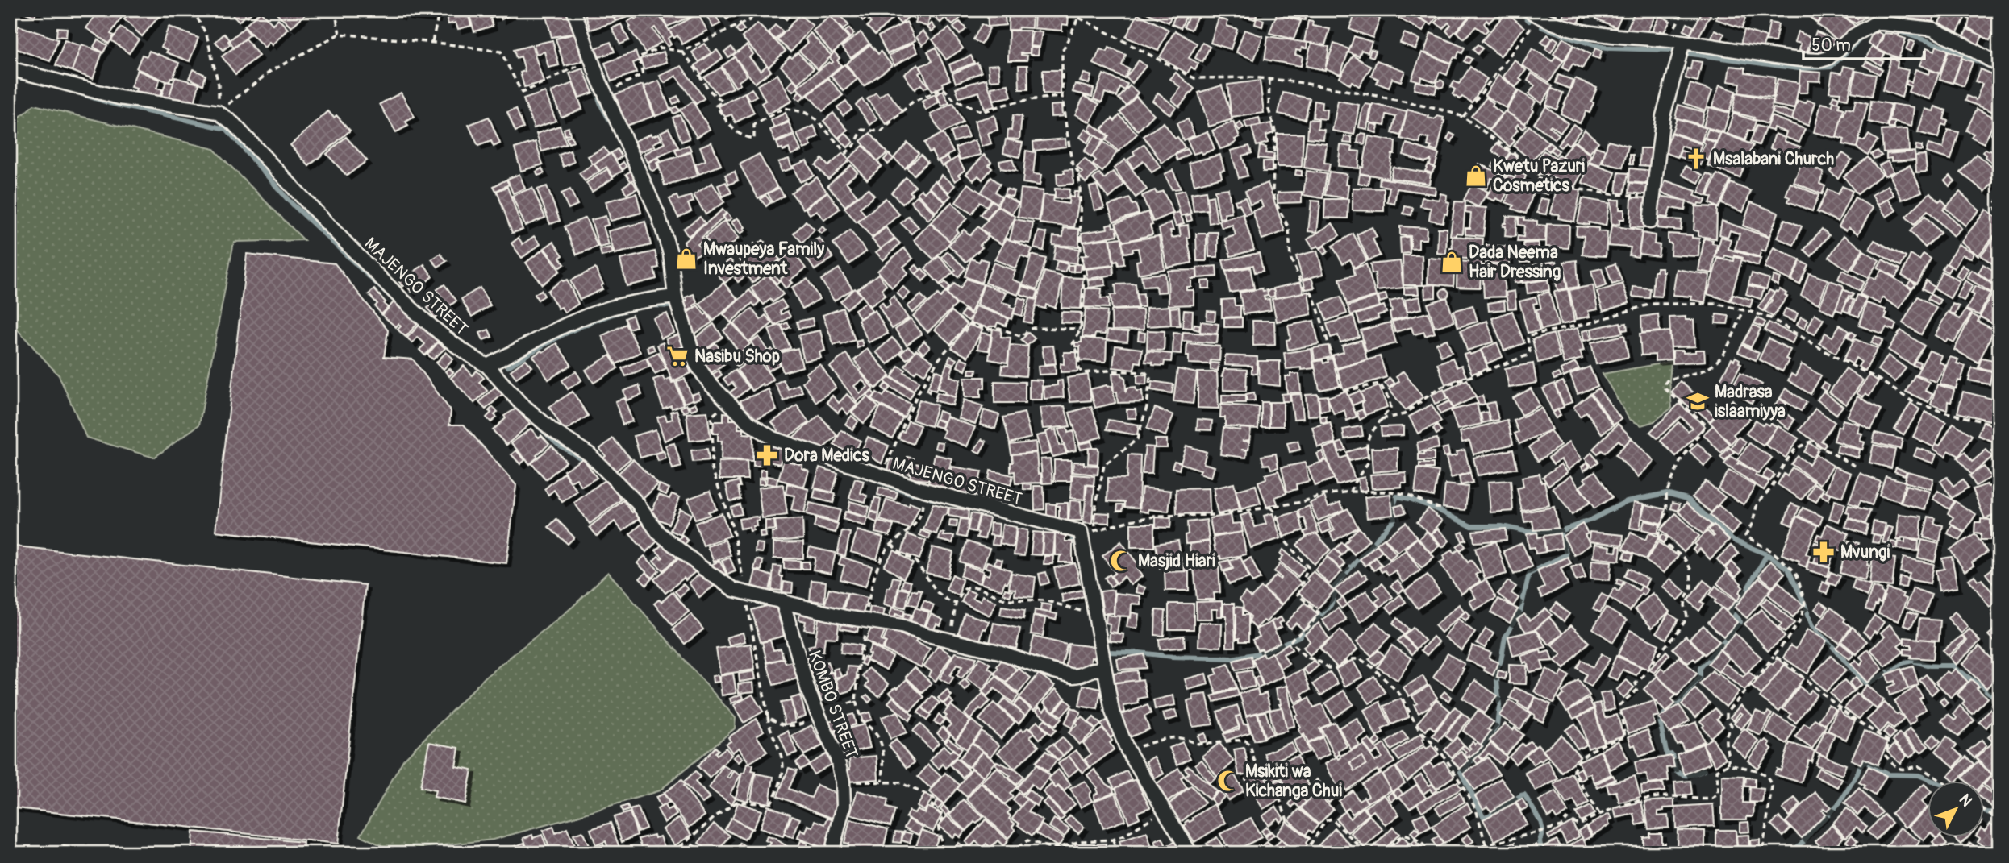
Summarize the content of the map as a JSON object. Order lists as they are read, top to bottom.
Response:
{
  "streets": {
    "street": ["MAJENGO STREET", "KOMBO STREET"]
  },
  "crossings": [
    ["MAJENGO STREET", "KOMBO STREET"]
  ],
  "places": {
    "church": ["Msalabani Church"],
    "shop": ["Kwetu Pazuri Cosmetics", "Mwaupeya Family Investment", "Dada Neema Hair Dressing"],
    "supermarket": ["Nasibu Shop"],
    "school or university": ["Madrasa islaamiyya"],
    "pharmacy": ["Dora Medics", "Mvungi"],
    "mosque": ["Masjid Hiari", "Msikiti wa Kichanga Chui"]
  },
  "scale_bar": "50 m",
  "north": "top right"
}
